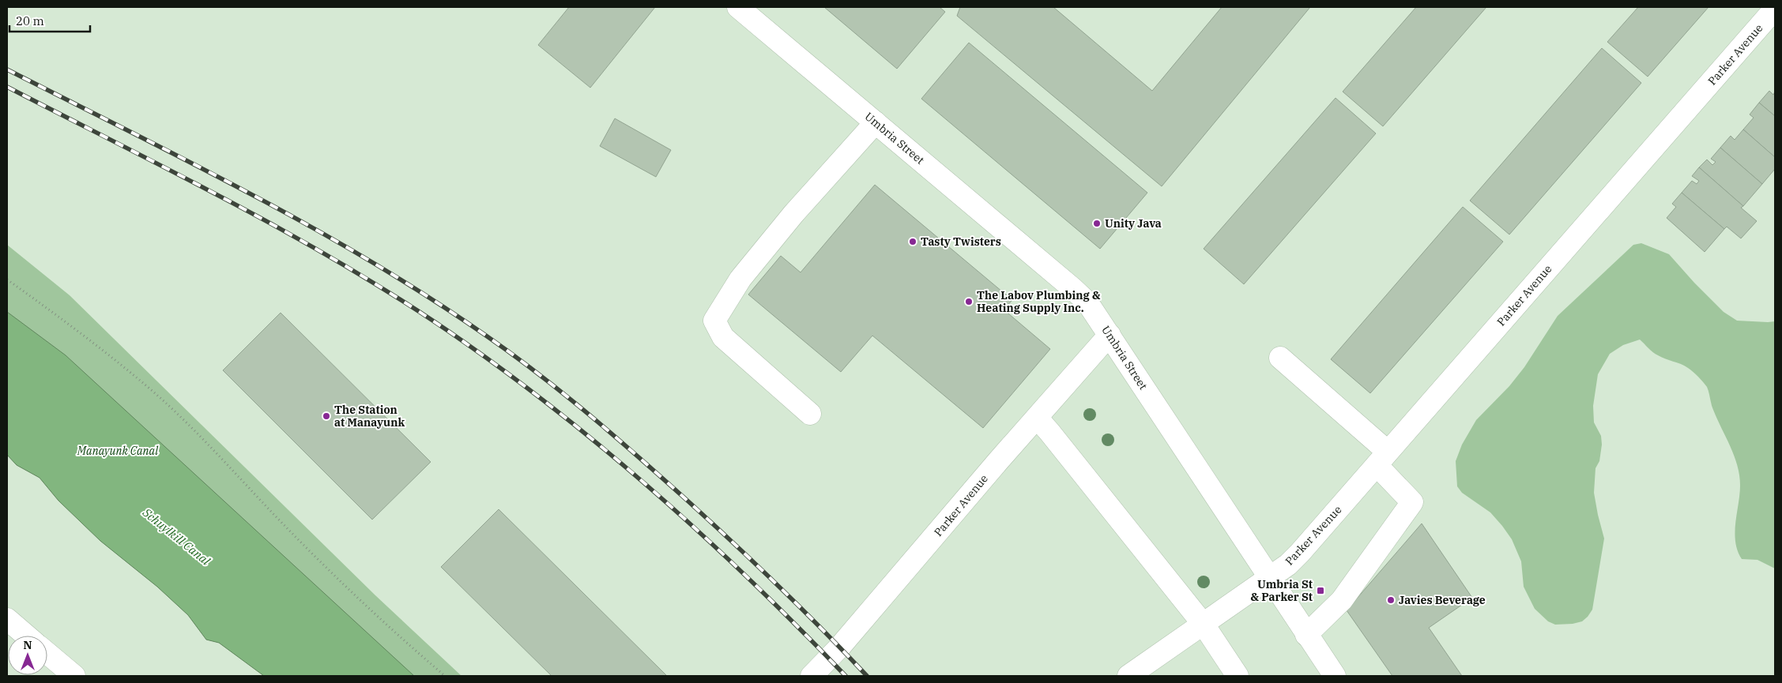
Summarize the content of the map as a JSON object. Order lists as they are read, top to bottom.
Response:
{
  "streets": {
    "street": ["Parker Avenue", "Umbria Street"]
  },
  "crossings": [
    ["Parker Avenue", "Umbria Street"]
  ],
  "water": ["Schuylkill Canal"],
  "parks": ["Manayunk Canal"],
  "places": {
    "other": [
      "Unity Java",
      "Tasty Twisters",
      "The Labov Plumbing & Heating Supply Inc.",
      "The Station at Manayunk",
      "Javies Beverage"
    ],
    "transit": ["Umbria St & Parker St"]
  },
  "scale_bar": "20 m",
  "north": "top"
}
